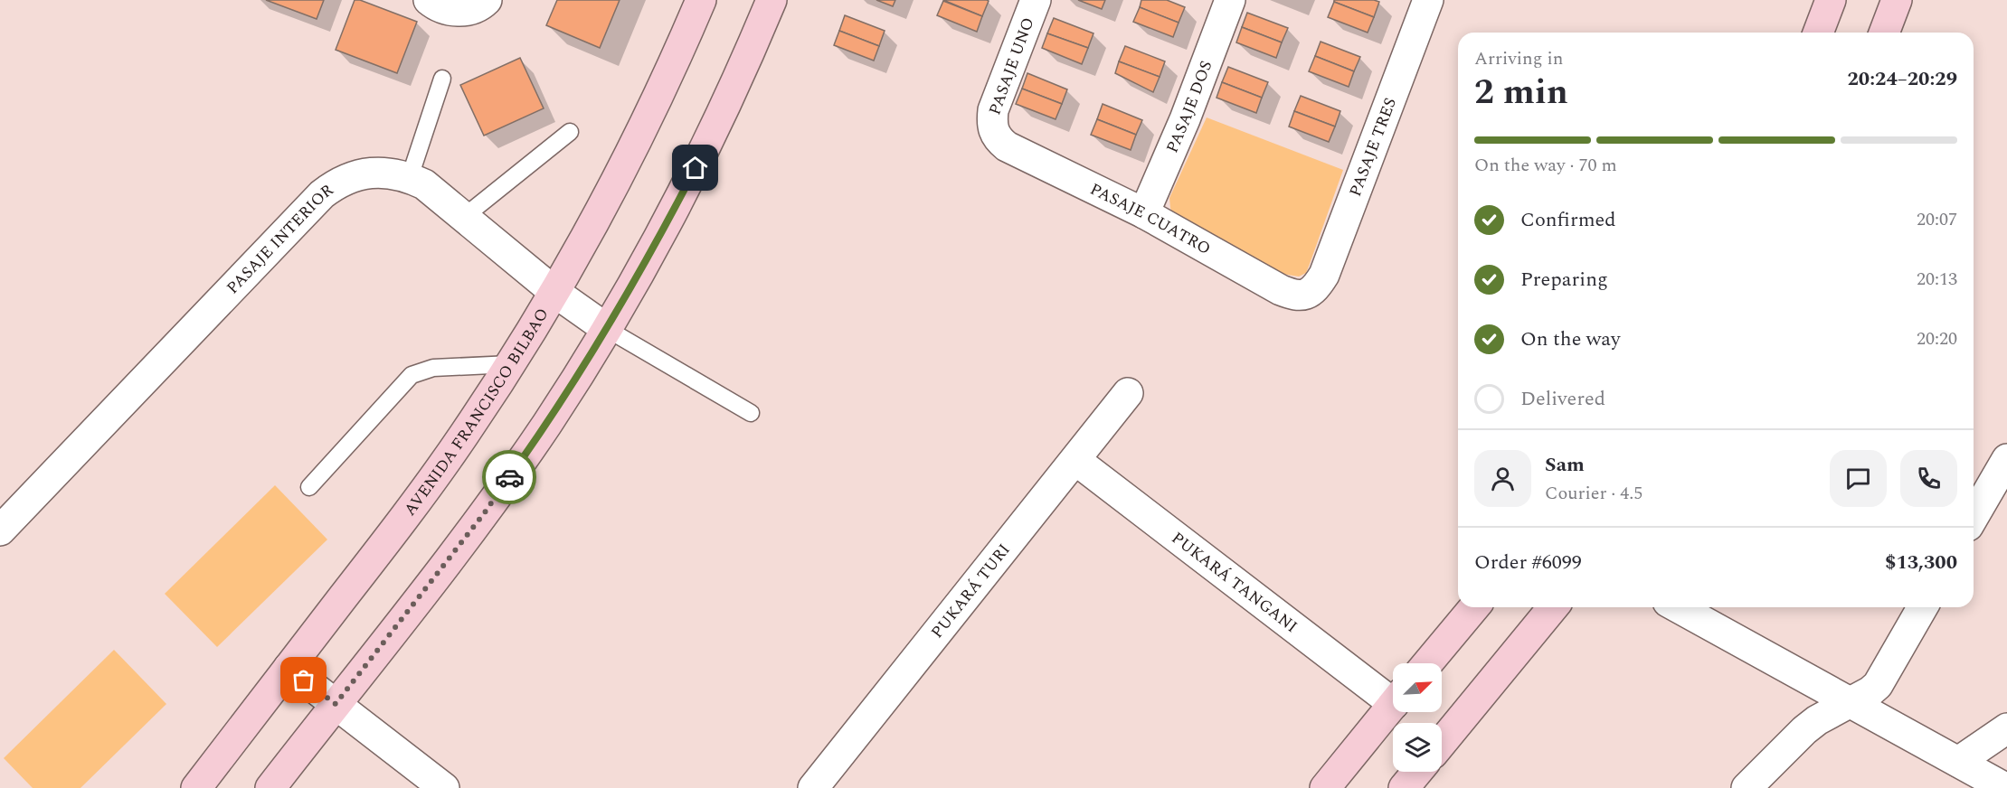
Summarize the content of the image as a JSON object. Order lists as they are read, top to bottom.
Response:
{
  "streets": {
    "main road": ["AVENIDA FRANCISCO BILBAO"],
    "street": [
      "PASAJE UNO",
      "PASAJE DOS",
      "PASAJE TRES",
      "PASAJE CUATRO",
      "PASAJE INTERIOR",
      "PUKARÁ TANGANI",
      "PUKARÁ TURI"
    ]
  },
  "crossings": [
    ["PASAJE UNO", "PASAJE CUATRO"],
    ["PASAJE DOS", "PASAJE CUATRO"],
    ["PASAJE TRES", "PASAJE CUATRO"],
    ["PASAJE INTERIOR", "AVENIDA FRANCISCO BILBAO"],
    ["PUKARÁ TANGANI", "PUKARÁ TURI"]
  ],
  "north": "top right",
  "page": {
    "heading": ["2 min", "Arriving in", "20:24–20:29"],
    "panel": [
      "Sam",
      "Courier · 4.5",
      "Order #6099",
      "$13,300"
    ],
    "bar": "On the way · 70 m",
    "list": [
      ["Confirmed", "20:07"],
      ["Preparing", "20:13"],
      ["On the way", "20:20"],
      "Delivered"
    ]
  }
}
